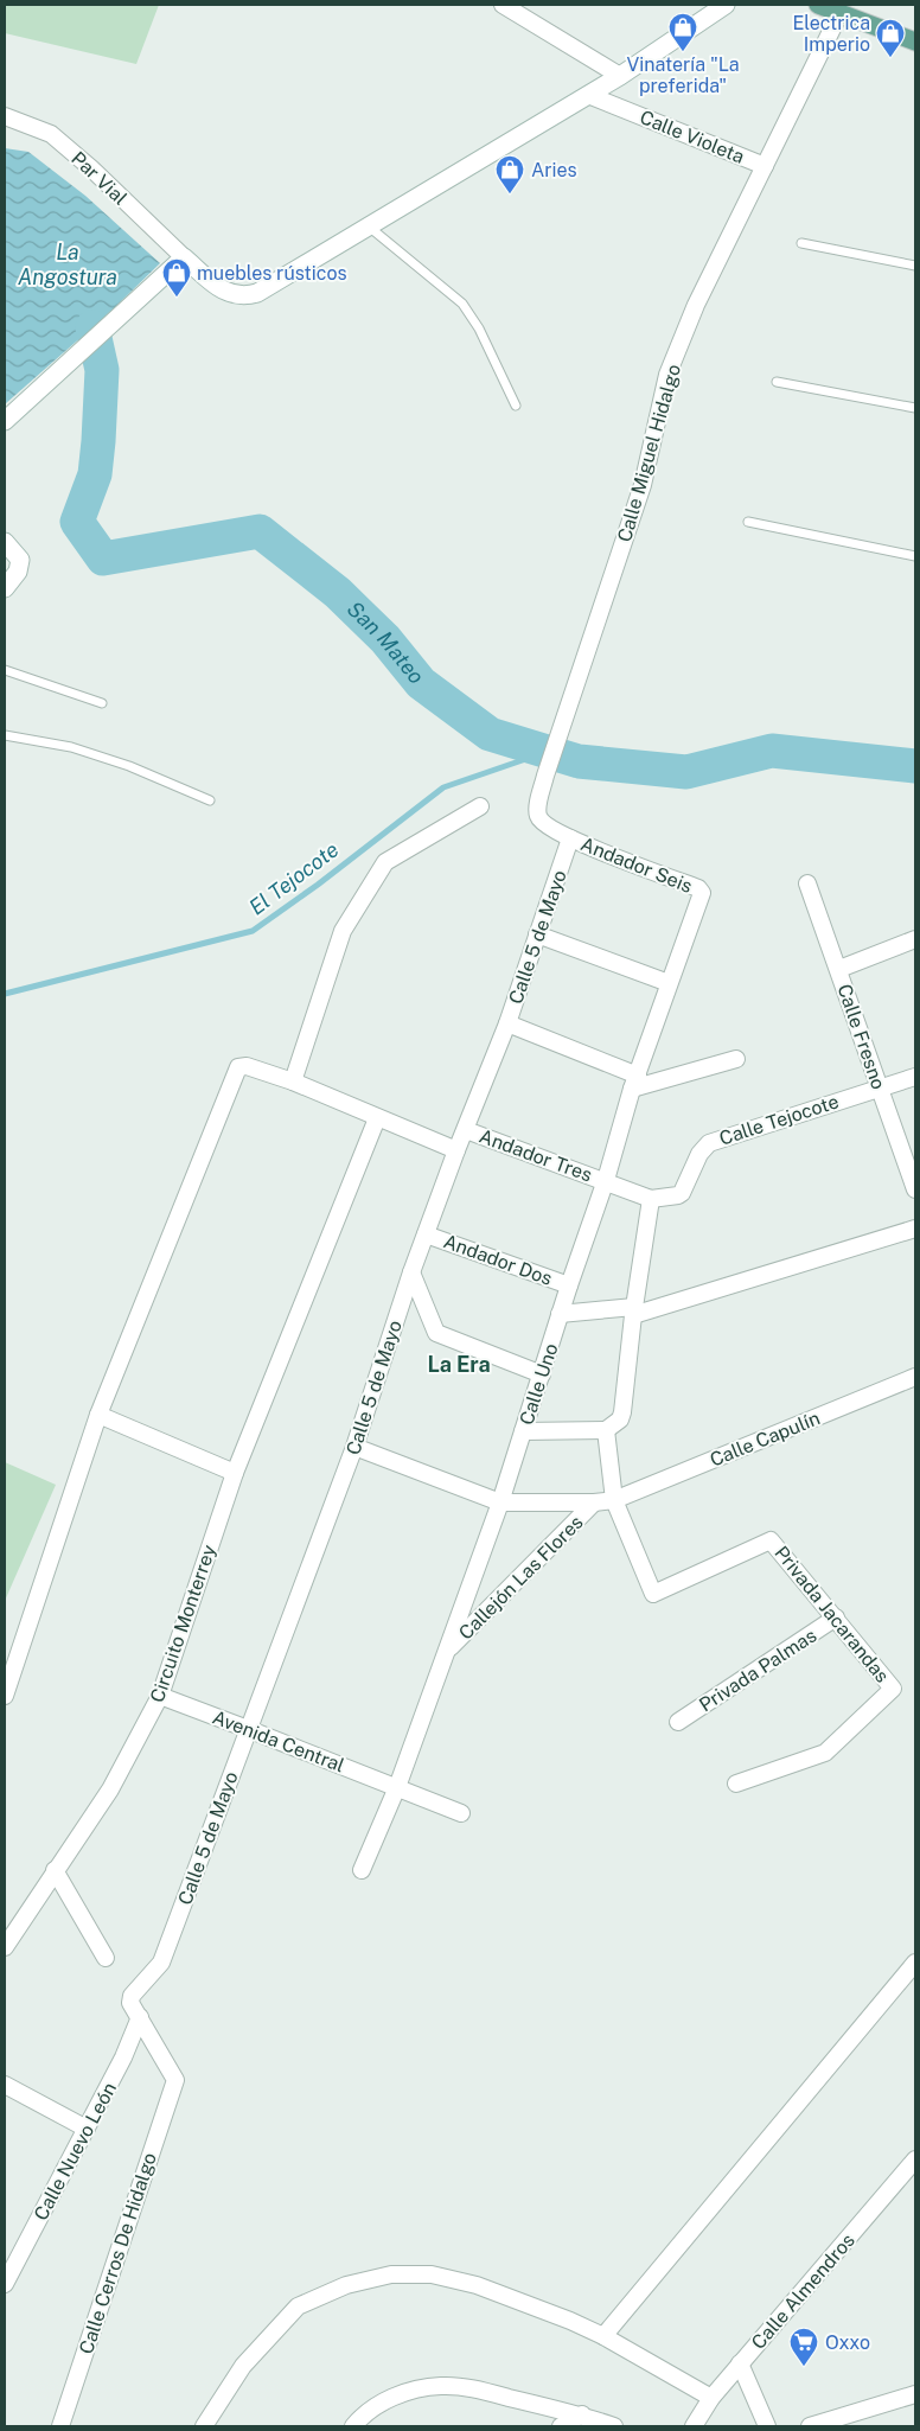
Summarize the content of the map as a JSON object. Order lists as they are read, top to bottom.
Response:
{
  "streets": {
    "street": [
      "Calle Violeta",
      "Par Vial",
      "Calle Miguel Hidalgo",
      "Andador Seis",
      "Calle 5 de Mayo",
      "Calle Fresno",
      "Calle Tejocote",
      "Andador Tres",
      "Andador Dos",
      "Calle Uno",
      "Calle Capulín",
      "Callejón Las Flores",
      "Privada Jacarandas",
      "Circuito Monterrey",
      "Privada Palmas",
      "Avenida Central",
      "Calle Nuevo León",
      "Calle Cerros De Hidalgo",
      "Calle Almendros"
    ]
  },
  "crossings": [
    ["Calle Violeta", "Calle Miguel Hidalgo"],
    ["Calle Miguel Hidalgo", "Andador Seis"],
    ["Calle Miguel Hidalgo", "Calle 5 de Mayo"],
    ["Andador Seis", "Calle 5 de Mayo"],
    ["Andador Seis", "Calle Uno"],
    ["Calle 5 de Mayo", "Andador Tres"],
    ["Calle 5 de Mayo", "Andador Dos"],
    ["Calle 5 de Mayo", "Avenida Central"],
    ["Calle 5 de Mayo", "Calle Nuevo León"],
    ["Calle 5 de Mayo", "Calle Cerros De Hidalgo"],
    ["Calle Fresno", "Calle Tejocote"],
    ["Calle Tejocote", "Andador Tres"],
    ["Calle Tejocote", "Calle Uno"],
    ["Andador Tres", "Calle Uno"],
    ["Andador Dos", "Calle Uno"],
    ["Calle Uno", "Calle Capulín"],
    ["Calle Uno", "Callejón Las Flores"],
    ["Calle Uno", "Avenida Central"],
    ["Calle Capulín", "Callejón Las Flores"],
    ["Calle Capulín", "Privada Jacarandas"],
    ["Privada Jacarandas", "Privada Palmas"],
    ["Circuito Monterrey", "Avenida Central"],
    ["Calle Nuevo León", "Calle Cerros De Hidalgo"]
  ],
  "districts": ["La Era"],
  "water": ["La Angostura", "San Mateo", "El Tejocote"],
  "places": {
    "shop": [
      "Vinatería \"La preferida\"",
      "Electrica Imperio",
      "Aries",
      "muebles rústicos"
    ],
    "supermarket": ["Oxxo"]
  }
}
